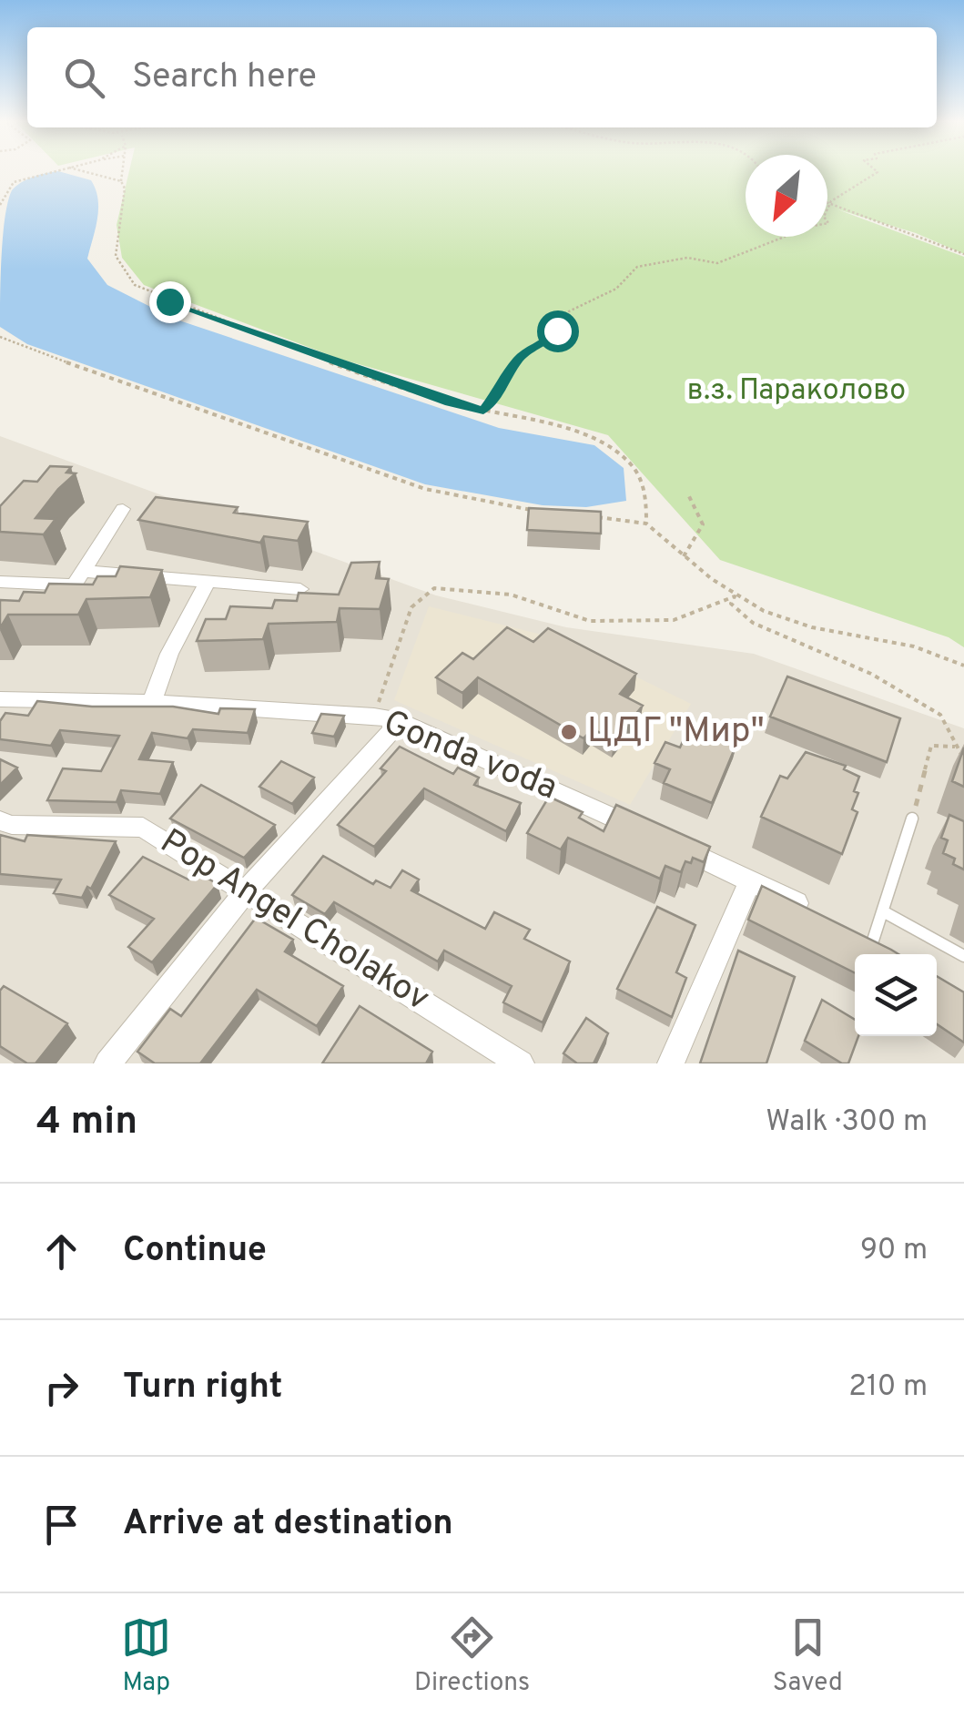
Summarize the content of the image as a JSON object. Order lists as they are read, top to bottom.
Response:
{
  "streets": {
    "street": ["Gonda voda", "Pop Angel Cholakov"]
  },
  "parks": ["в.з. Параколово"],
  "places": ["ЦДГ \"Мир\""],
  "north": "bottom left",
  "page": {
    "search": "Search here",
    "heading": ["4 min", "Walk · 300 m"],
    "list": [
      ["Continue", "90 m"],
      ["Turn right", "210 m"],
      "Arrive at destination"
    ],
    "nav": ["Map", "Directions", "Saved"]
  }
}
